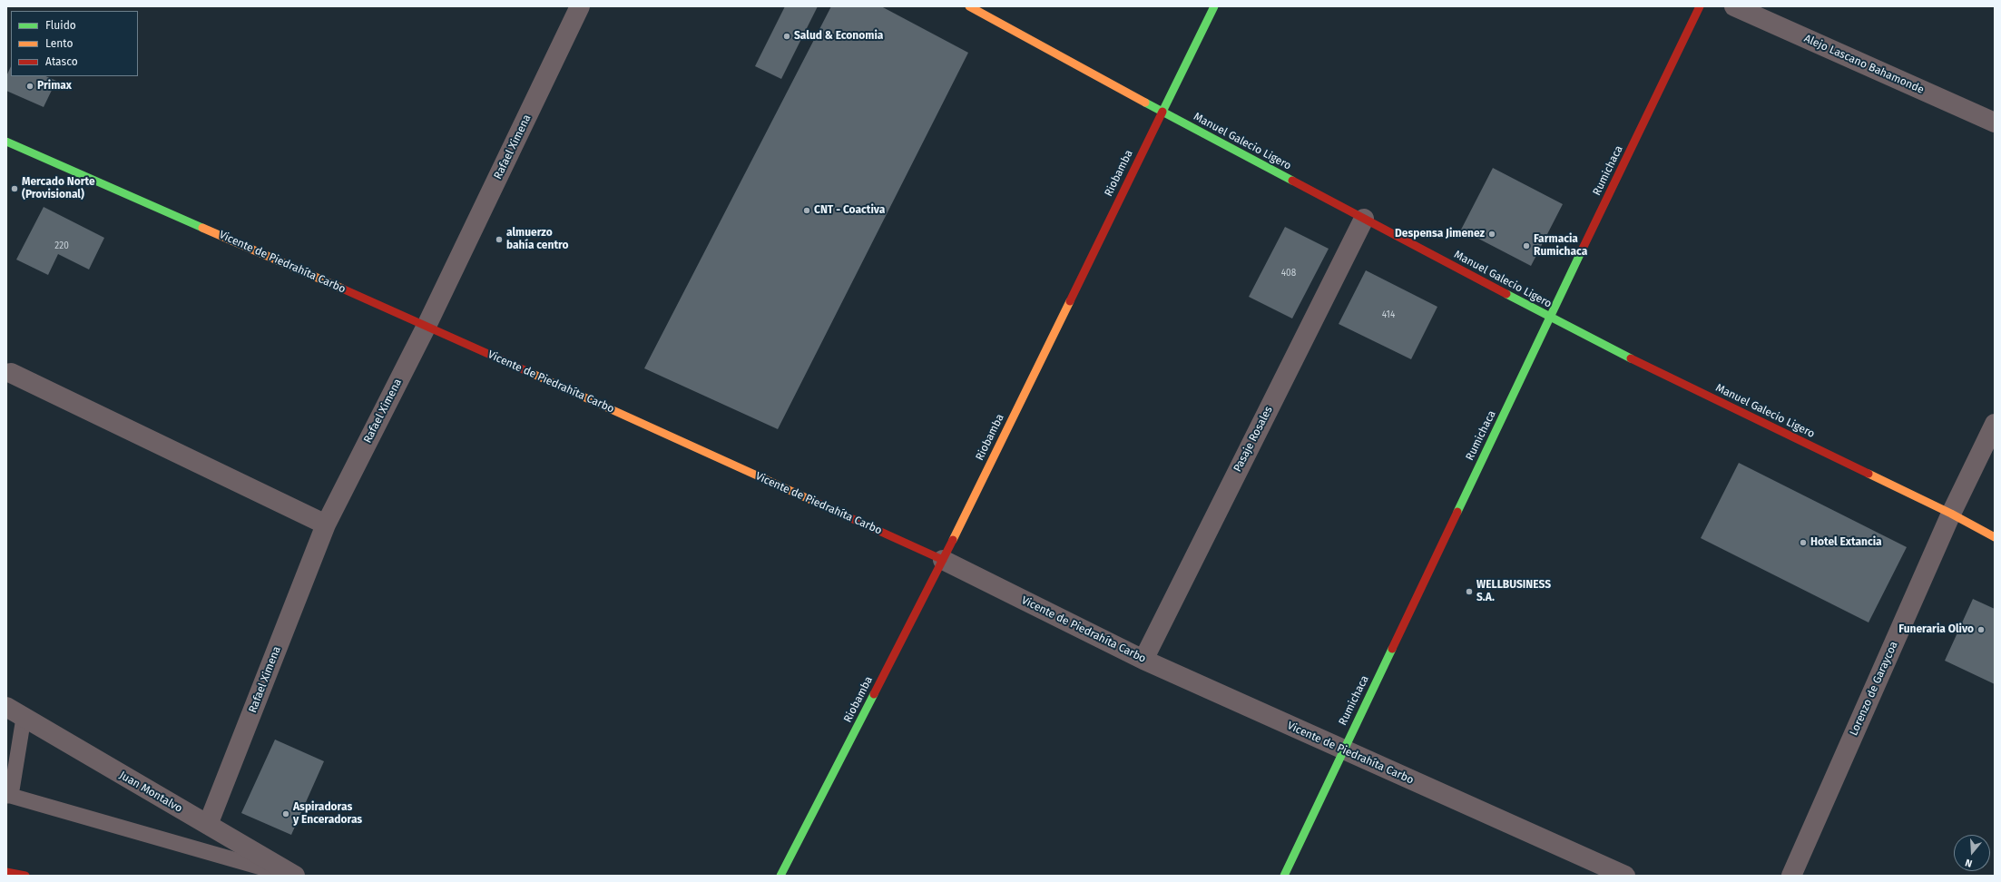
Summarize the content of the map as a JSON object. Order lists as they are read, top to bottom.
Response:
{
  "streets": {
    "main road": [
      "Manuel Galecio Ligero",
      "Rumichaca",
      "Riobamba",
      "Vicente de Piedrahíta Carbo"
    ],
    "street": [
      "Alejo Lascano Bahamonde",
      "Rafael Ximena",
      "Pasaje Rosales",
      "Lorenzo de Garaycoa",
      "Juan Montalvo"
    ]
  },
  "crossings": [
    ["Manuel Galecio Ligero", "Rumichaca"],
    ["Manuel Galecio Ligero", "Riobamba"],
    ["Manuel Galecio Ligero", "Pasaje Rosales"],
    ["Manuel Galecio Ligero", "Lorenzo de Garaycoa"],
    ["Rafael Ximena", "Vicente de Piedrahíta Carbo"],
    ["Rafael Ximena", "Juan Montalvo"],
    ["Rumichaca", "Vicente de Piedrahíta Carbo"],
    ["Riobamba", "Vicente de Piedrahíta Carbo"],
    ["Vicente de Piedrahíta Carbo", "Pasaje Rosales"]
  ],
  "places": [
    "Salud & Economia",
    "Primax",
    "Mercado Norte (Provisional)",
    "CNT - Coactiva",
    "Despensa Jimenez",
    "almuerzo bahía centro",
    "Farmacia Rumichaca",
    "Hotel Extancia",
    "WELLBUSINESS S.A.",
    "Funeraria Olivo",
    "Aspiradoras y Enceradoras"
  ],
  "house_numbers": ["220", "408", "414"],
  "legend": ["Fluido", "Lento", "Atasco"],
  "north": "bottom"
}
